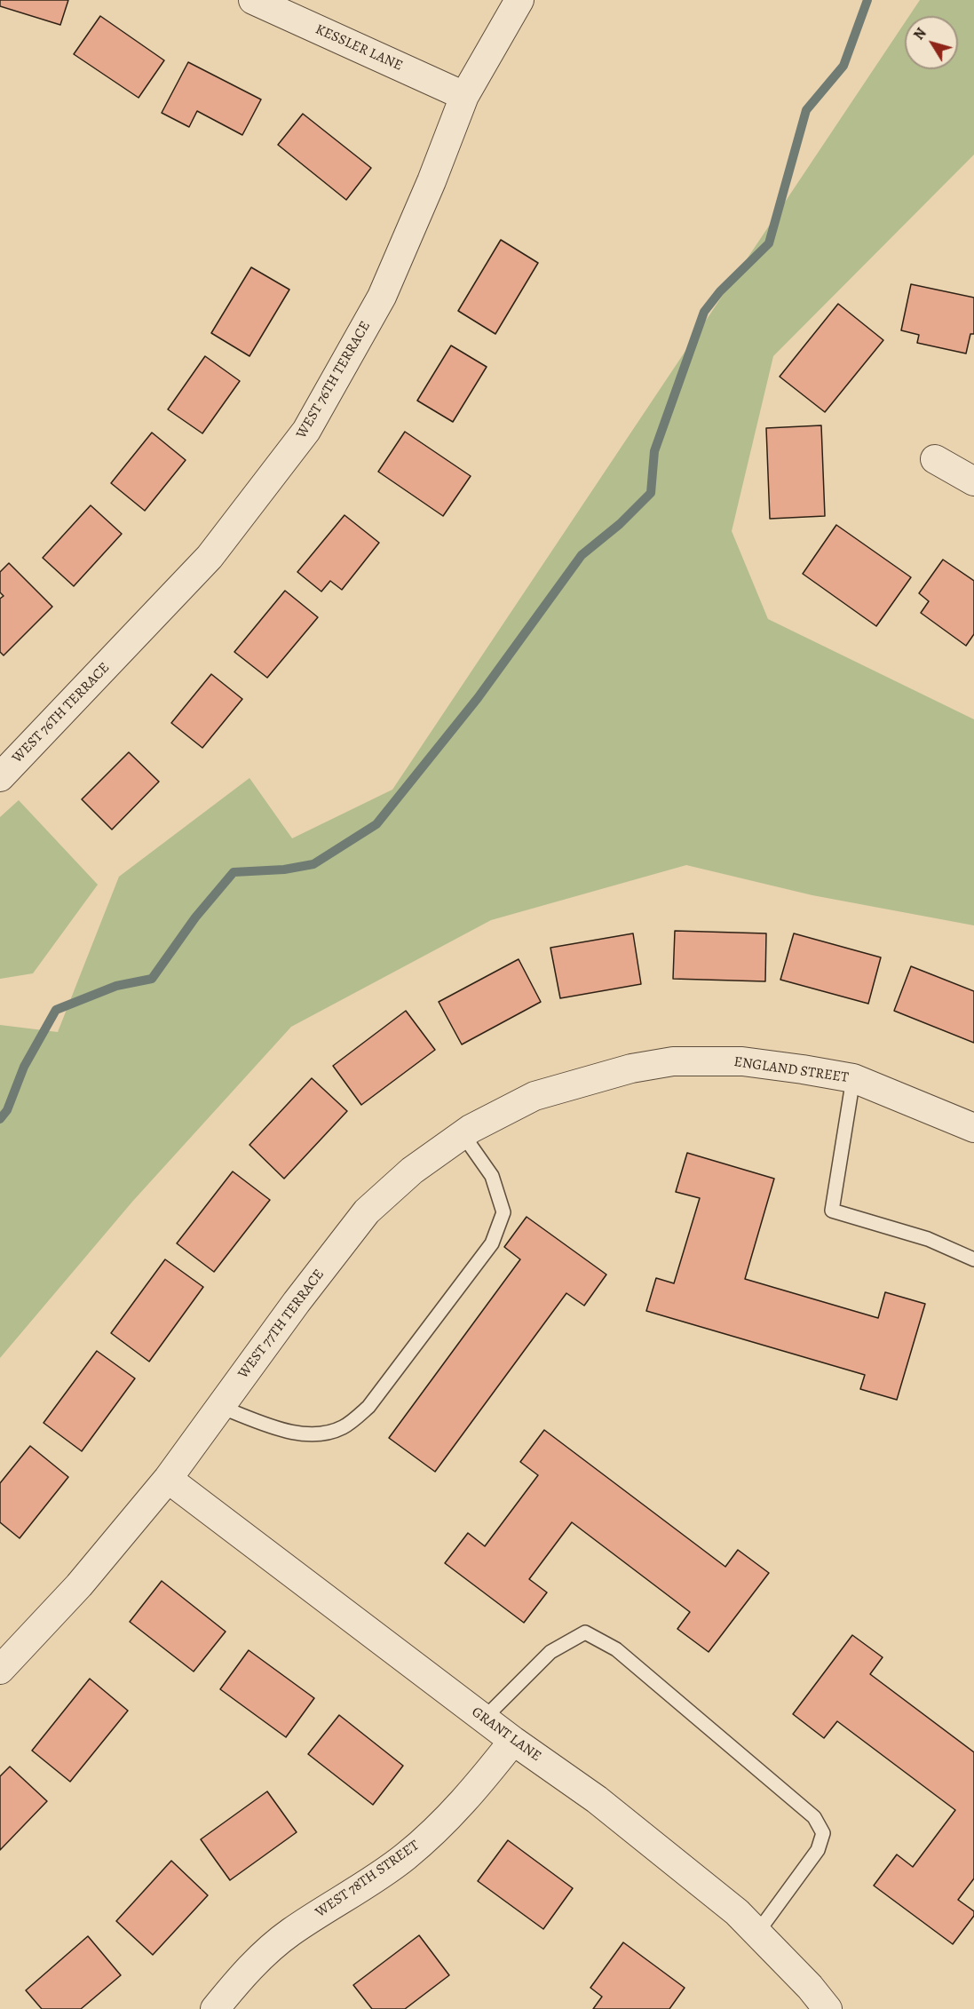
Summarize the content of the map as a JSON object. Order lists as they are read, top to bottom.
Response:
{
  "streets": {
    "street": [
      "KESSLER LANE",
      "WEST 76TH TERRACE",
      "ENGLAND STREET",
      "WEST 77TH TERRACE",
      "GRANT LANE",
      "WEST 78TH STREET"
    ]
  },
  "crossings": [
    ["KESSLER LANE", "WEST 76TH TERRACE"],
    ["ENGLAND STREET", "WEST 77TH TERRACE"],
    ["WEST 77TH TERRACE", "GRANT LANE"],
    ["GRANT LANE", "WEST 78TH STREET"]
  ],
  "north": "top left"
}
